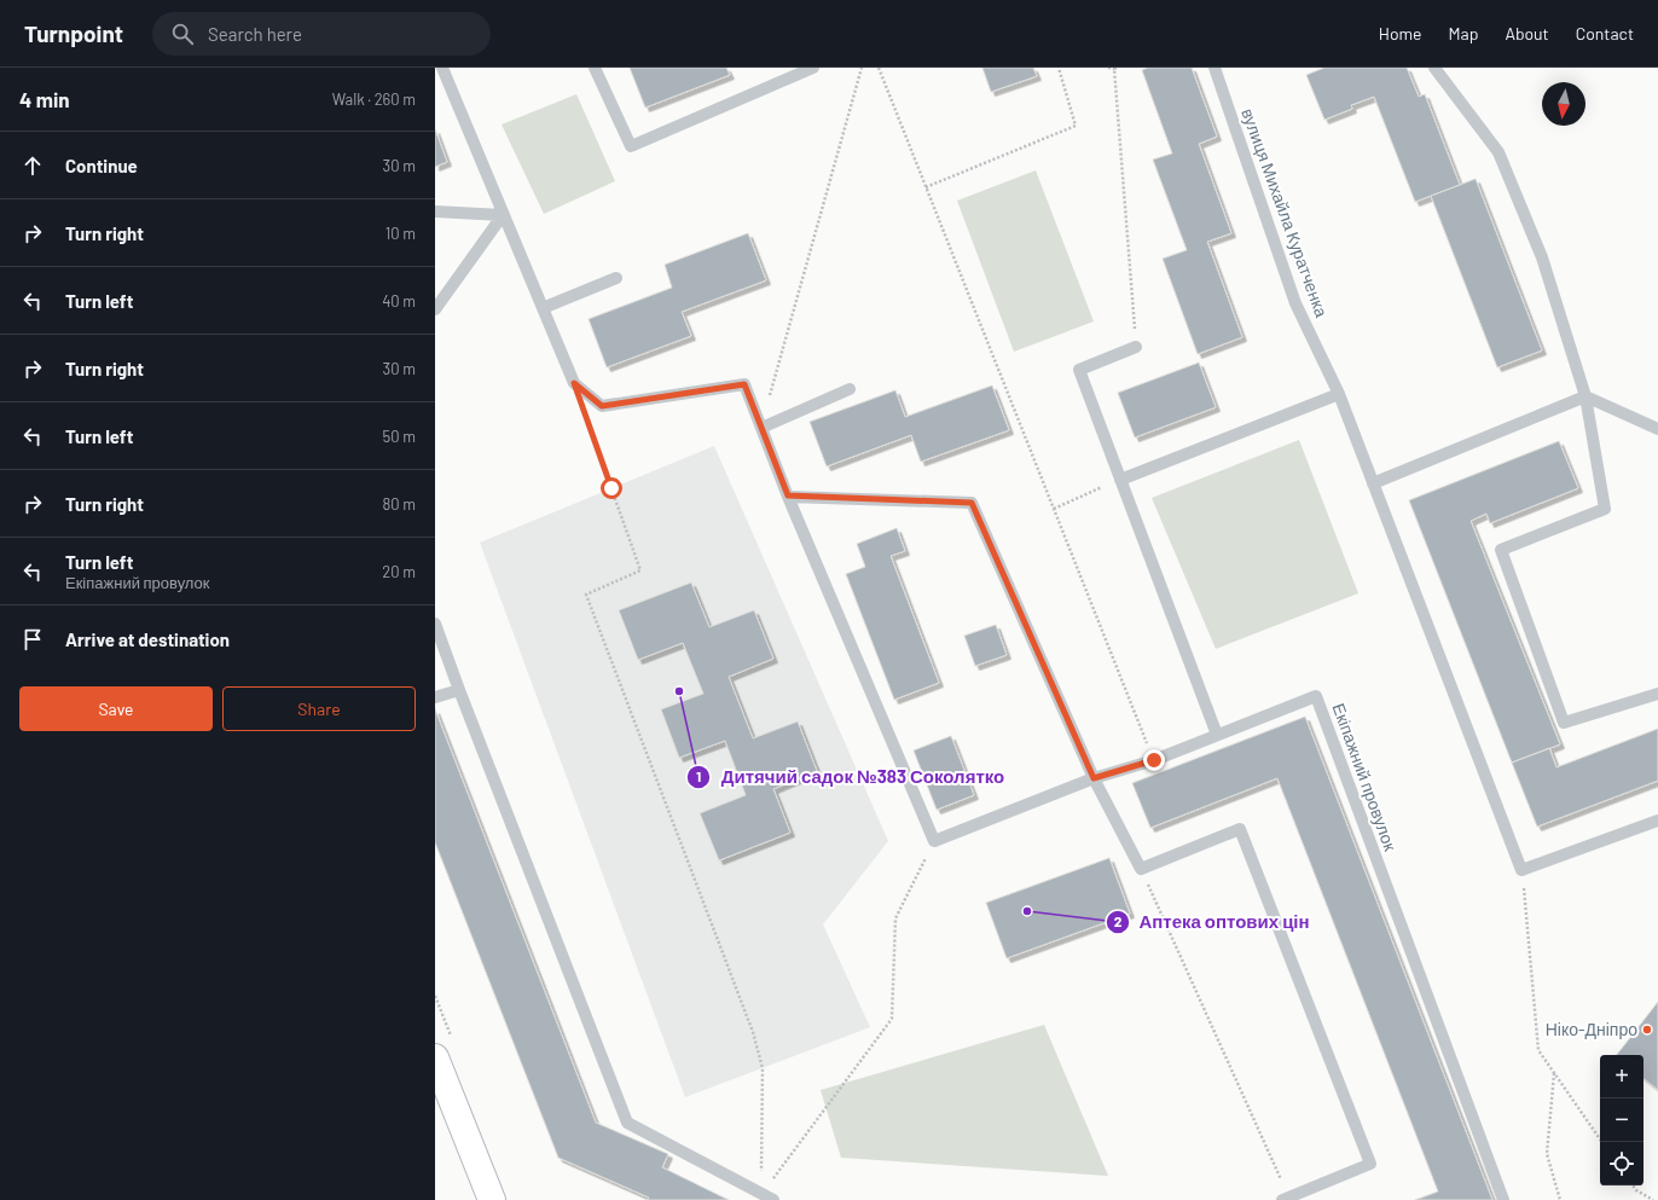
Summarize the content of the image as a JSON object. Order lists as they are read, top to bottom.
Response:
{
  "streets": {
    "lane": ["вулиця Михайла Куратченка", "Екіпажний провулок"]
  },
  "places": ["Дитячий садок №383 Соколятко", "Аптека оптових цін", "Ніко-Дніпро"],
  "north": "bottom",
  "page": {
    "header": "Turnpoint",
    "search": "Search here",
    "nav": [
      "Home",
      "Map",
      "About",
      "Contact"
    ],
    "heading": ["4 min", "Walk · 260 m"],
    "list": [
      ["Continue", "30 m"],
      ["Turn right", "10 m"],
      ["Turn left", "40 m"],
      ["Turn right", "30 m"],
      ["Turn left", "50 m"],
      ["Turn right", "80 m"],
      ["Turn left", "Екіпажний провулок", "20 m"],
      "Arrive at destination"
    ],
    "buttons": ["Save", "Share"],
    "map_buttons": ["+", "−"]
  }
}
